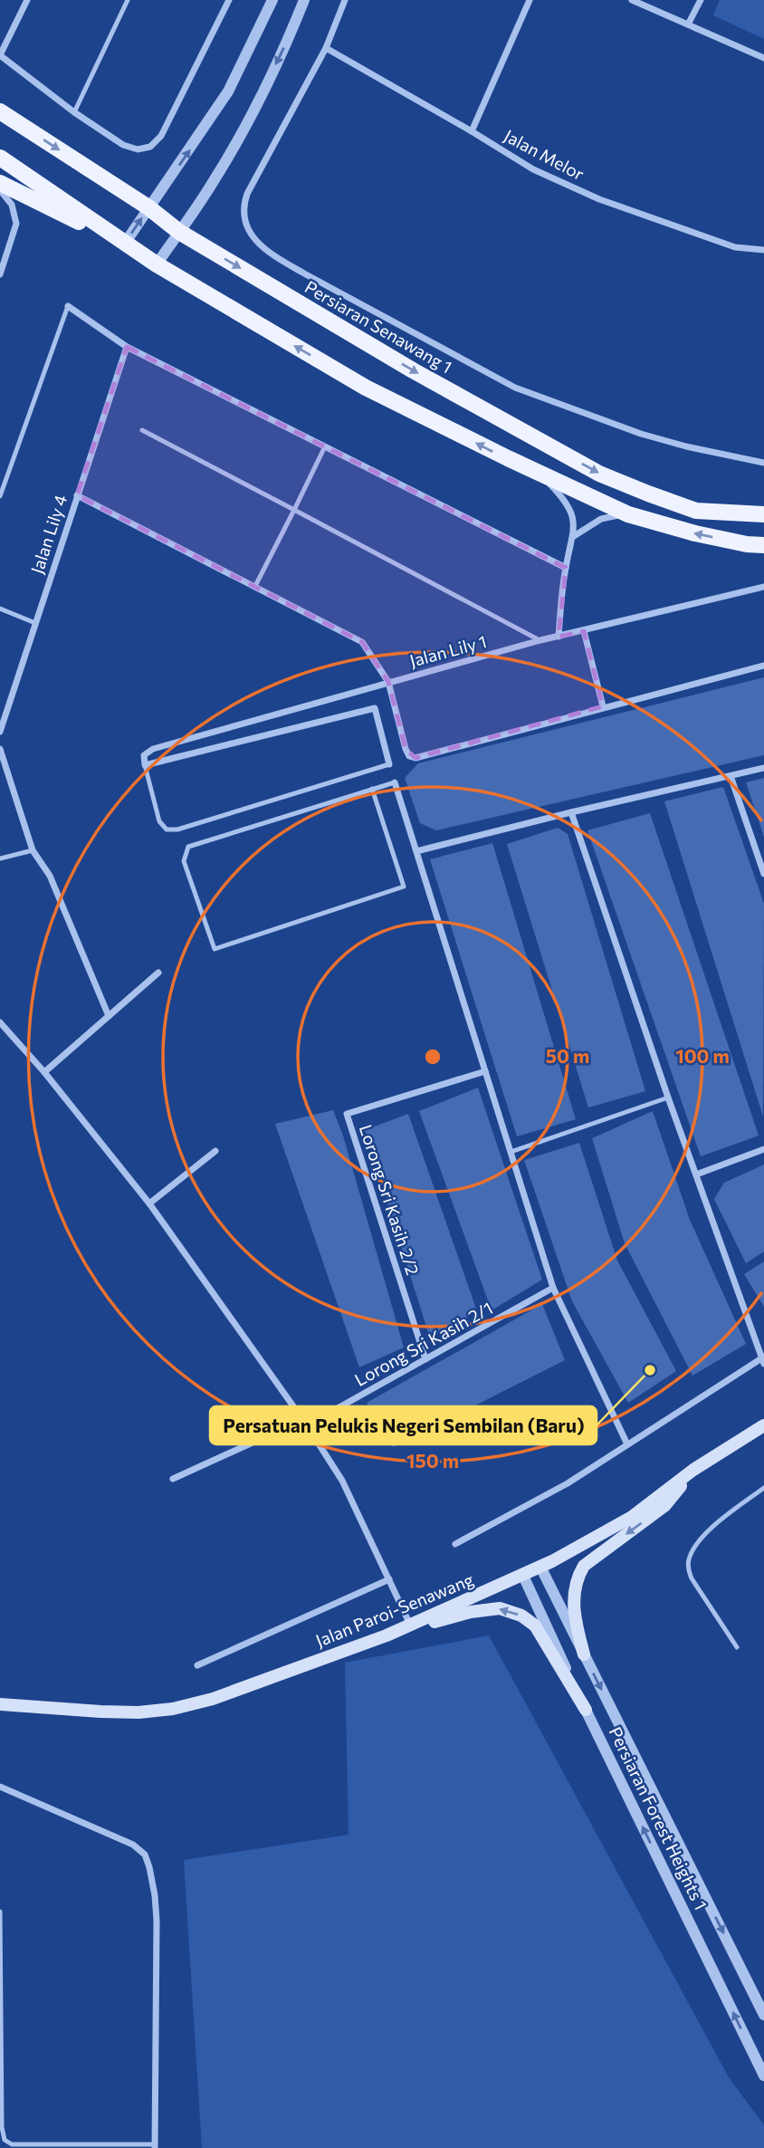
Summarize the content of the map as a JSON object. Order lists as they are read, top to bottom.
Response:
{
  "streets": {
    "main road": ["Persiaran Senawang 1", "Jalan Paroi-Senawang"],
    "street": [
      "Jalan Melor",
      "Jalan Lily 4",
      "Jalan Lily 1",
      "Lorong Sri Kasih 2/2",
      "Lorong Sri Kasih 2/1",
      "Persiaran Forest Heights 1"
    ]
  },
  "crossings": [
    ["Lorong Sri Kasih 2/2", "Lorong Sri Kasih 2/1"],
    ["Jalan Paroi-Senawang", "Persiaran Forest Heights 1"]
  ],
  "places": ["Persatuan Pelukis Negeri Sembilan (Baru)"],
  "rings": ["50 m", "100 m", "150 m"]
}
